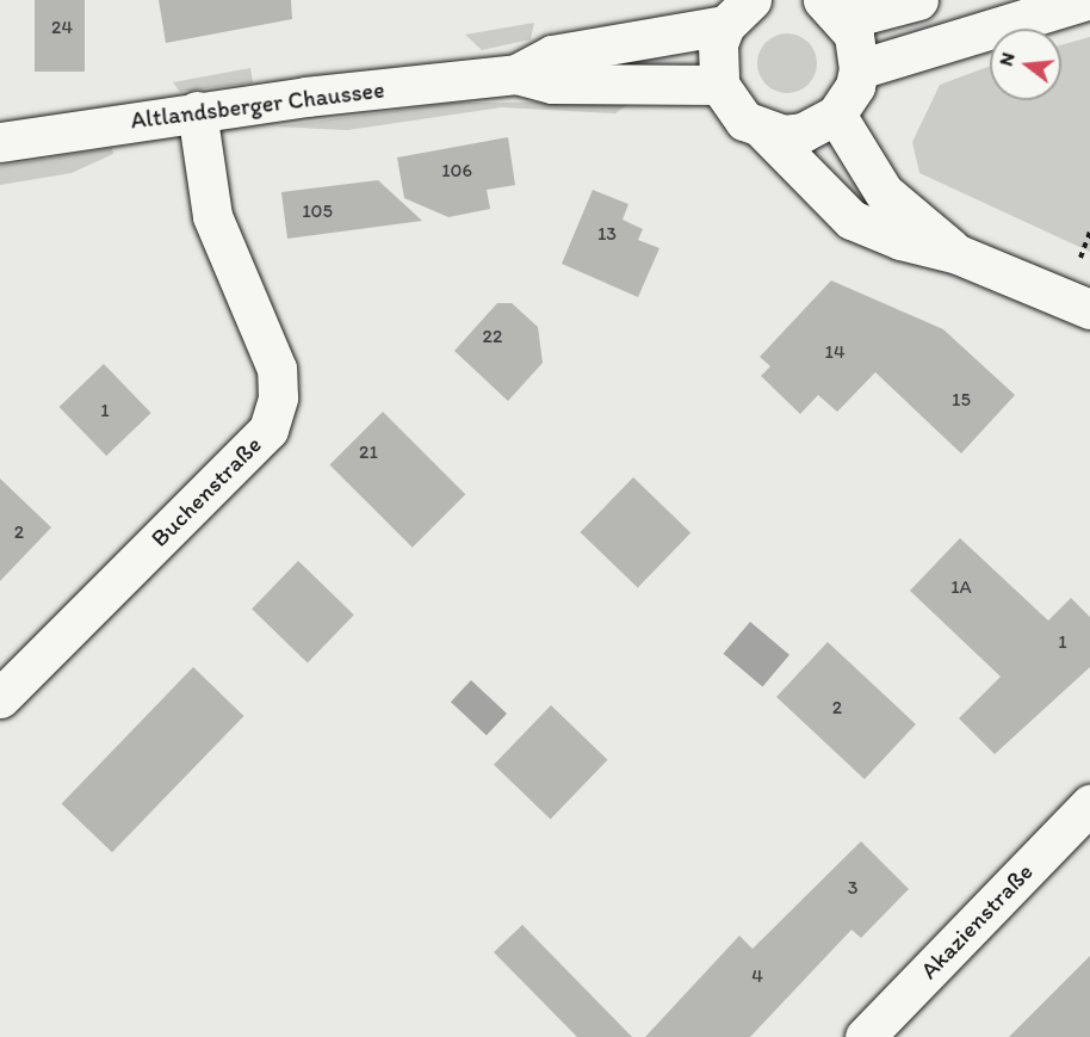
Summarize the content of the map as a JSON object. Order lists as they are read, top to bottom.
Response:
{
  "streets": {
    "main road": ["Altlandsberger Chaussee", "Buchenstraße", "Akazienstraße"]
  },
  "crossings": [
    ["Altlandsberger Chaussee", "Buchenstraße"]
  ],
  "house_numbers": [
    "24",
    "106",
    "105",
    "13",
    "22",
    "14",
    "15",
    "1",
    "21",
    "2",
    "1A",
    "1",
    "2",
    "3",
    "4"
  ],
  "north": "left"
}
